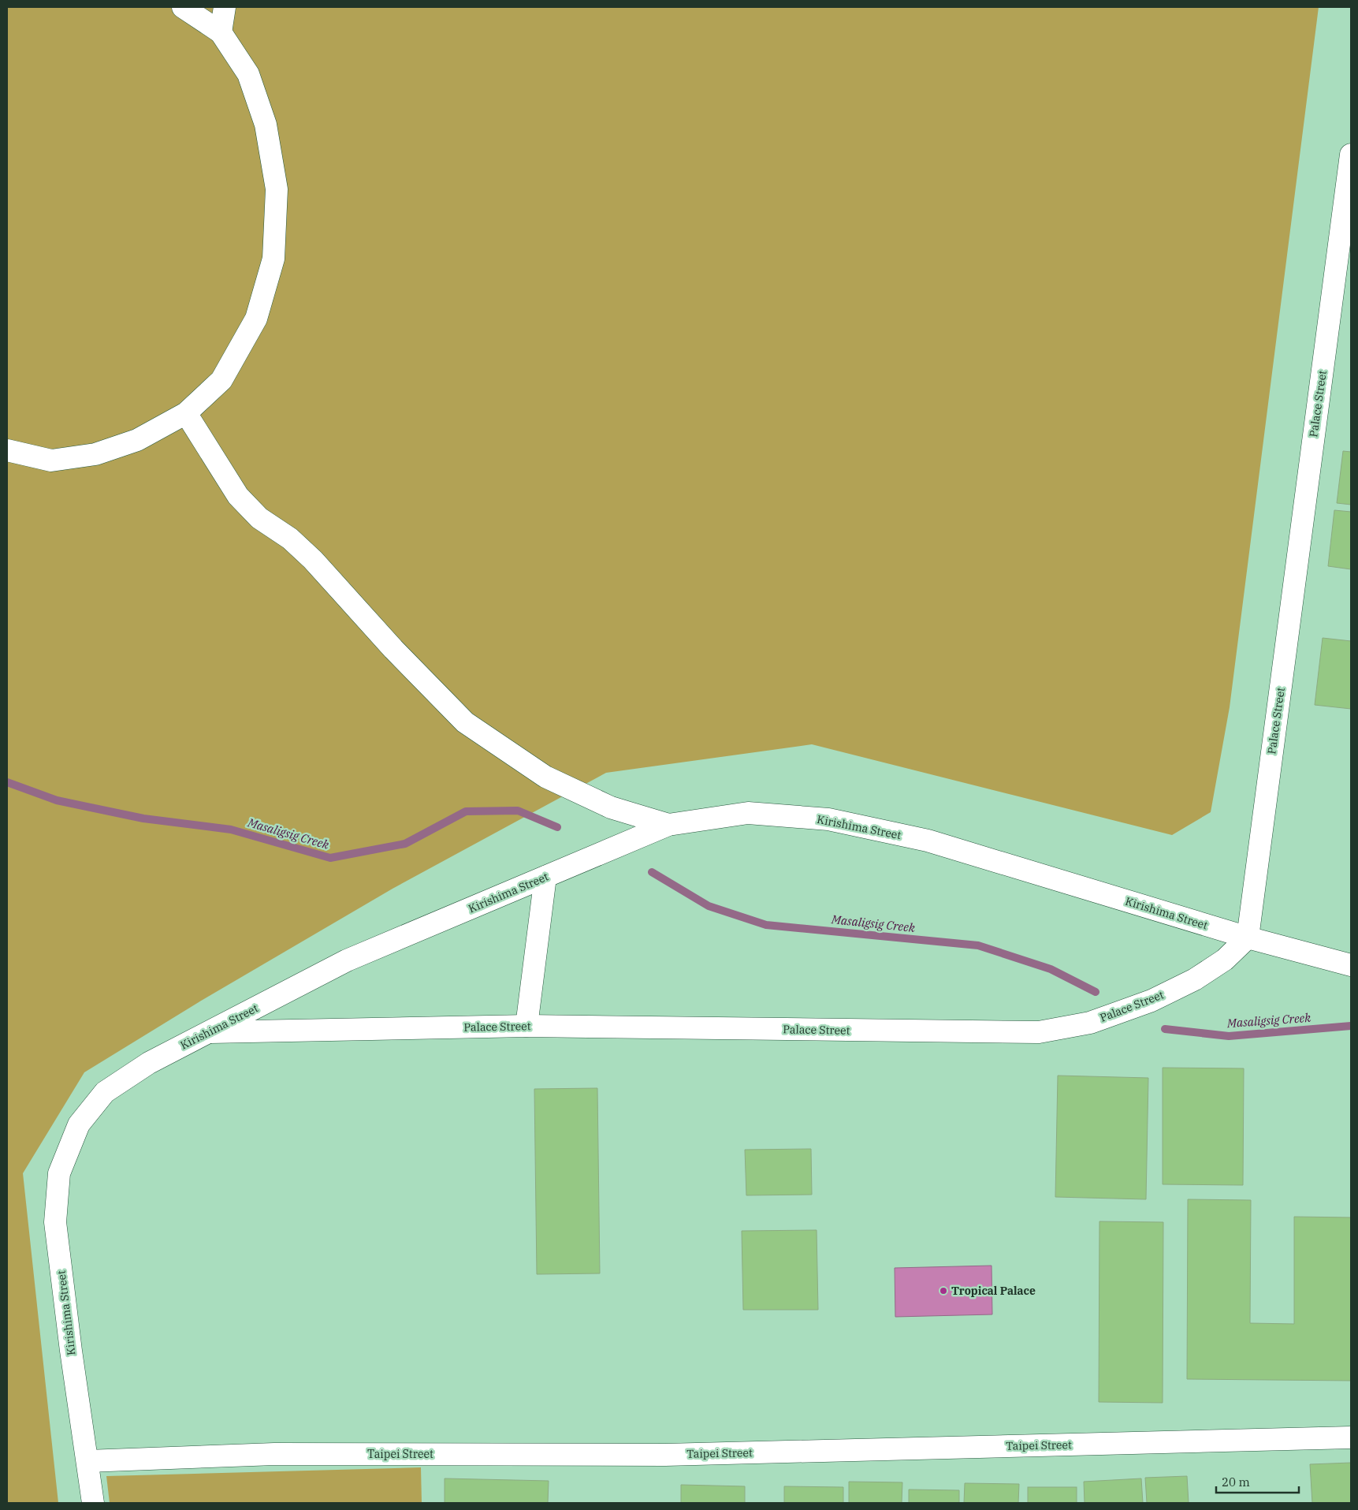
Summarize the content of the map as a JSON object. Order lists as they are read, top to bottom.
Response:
{
  "streets": {
    "street": ["Palace Street", "Kirishima Street", "Taipei Street"]
  },
  "crossings": [
    ["Palace Street", "Kirishima Street"],
    ["Kirishima Street", "Taipei Street"]
  ],
  "water": ["Masaligsig Creek"],
  "places": ["Tropical Palace"],
  "scale_bar": "20 m"
}
